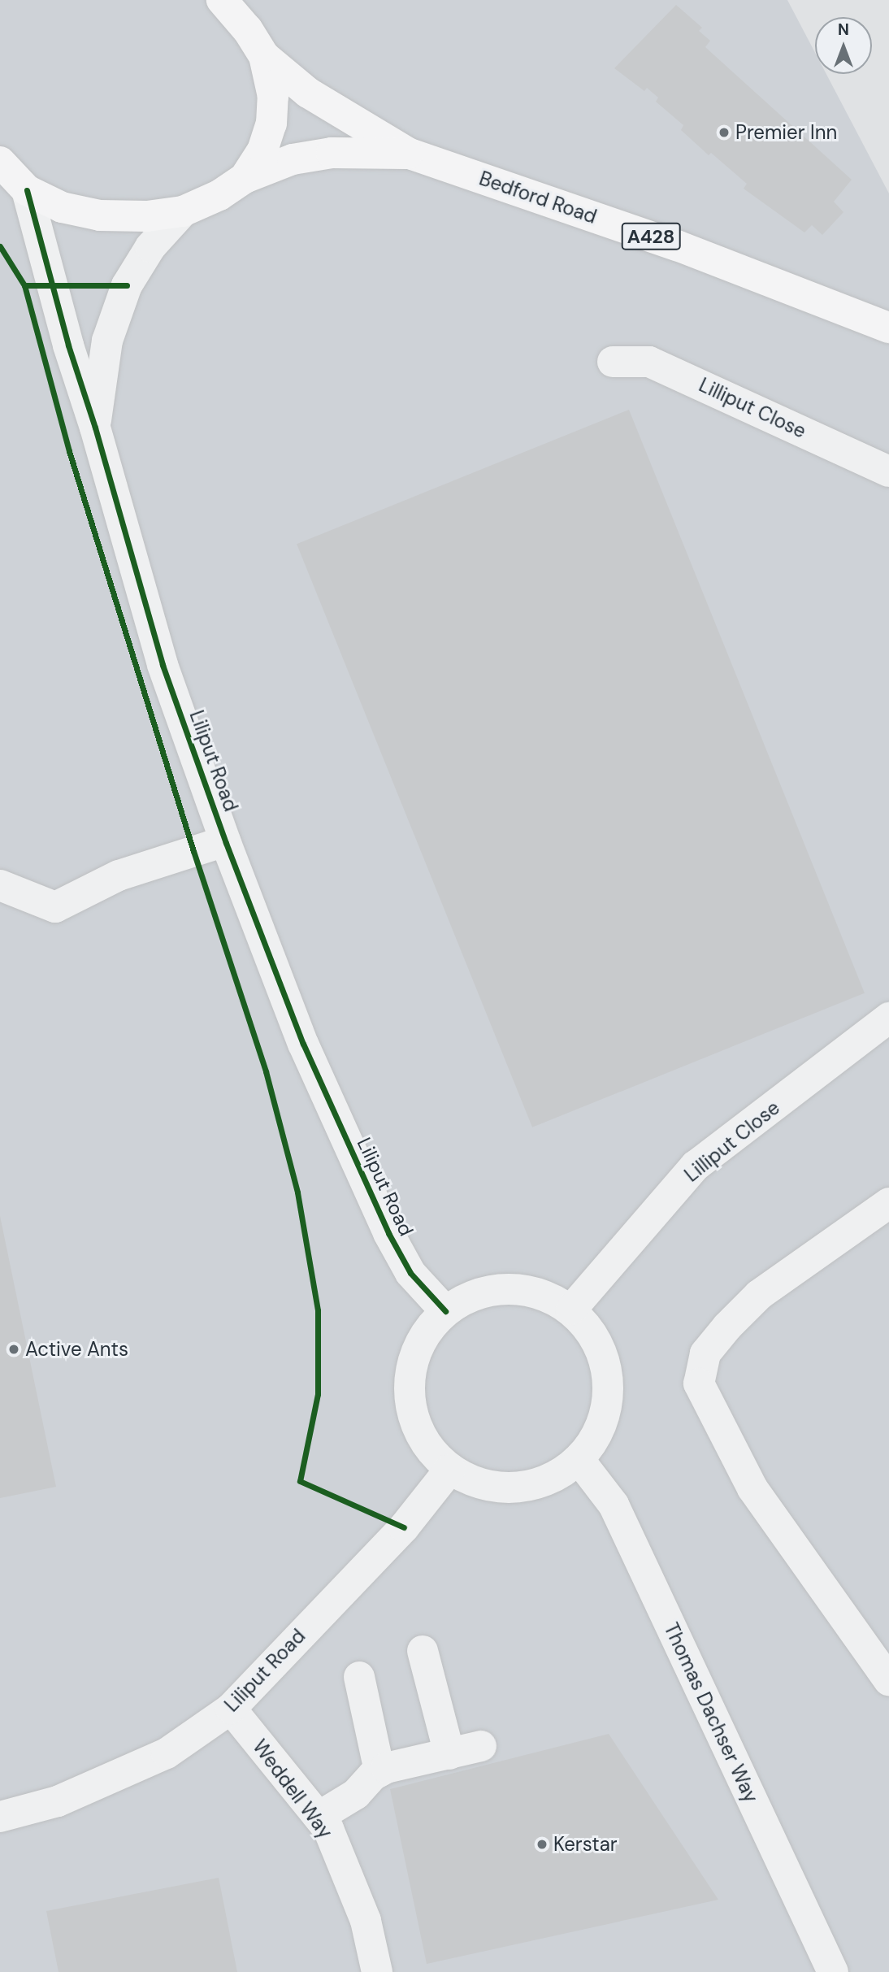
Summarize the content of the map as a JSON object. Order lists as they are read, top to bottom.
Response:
{
  "streets": {
    "highway": ["Bedford Road", "A428"],
    "street": [
      "Lilliput Close",
      "Liliput Road",
      "Thomas Dachser Way",
      "Weddell Way"
    ]
  },
  "crossings": [
    ["Lilliput Close", "Liliput Road"],
    ["Lilliput Close", "Thomas Dachser Way"],
    ["Liliput Road", "Thomas Dachser Way"],
    ["Liliput Road", "Weddell Way"]
  ],
  "places": ["Premier Inn", "Active Ants", "Kerstar"],
  "north": "top"
}
